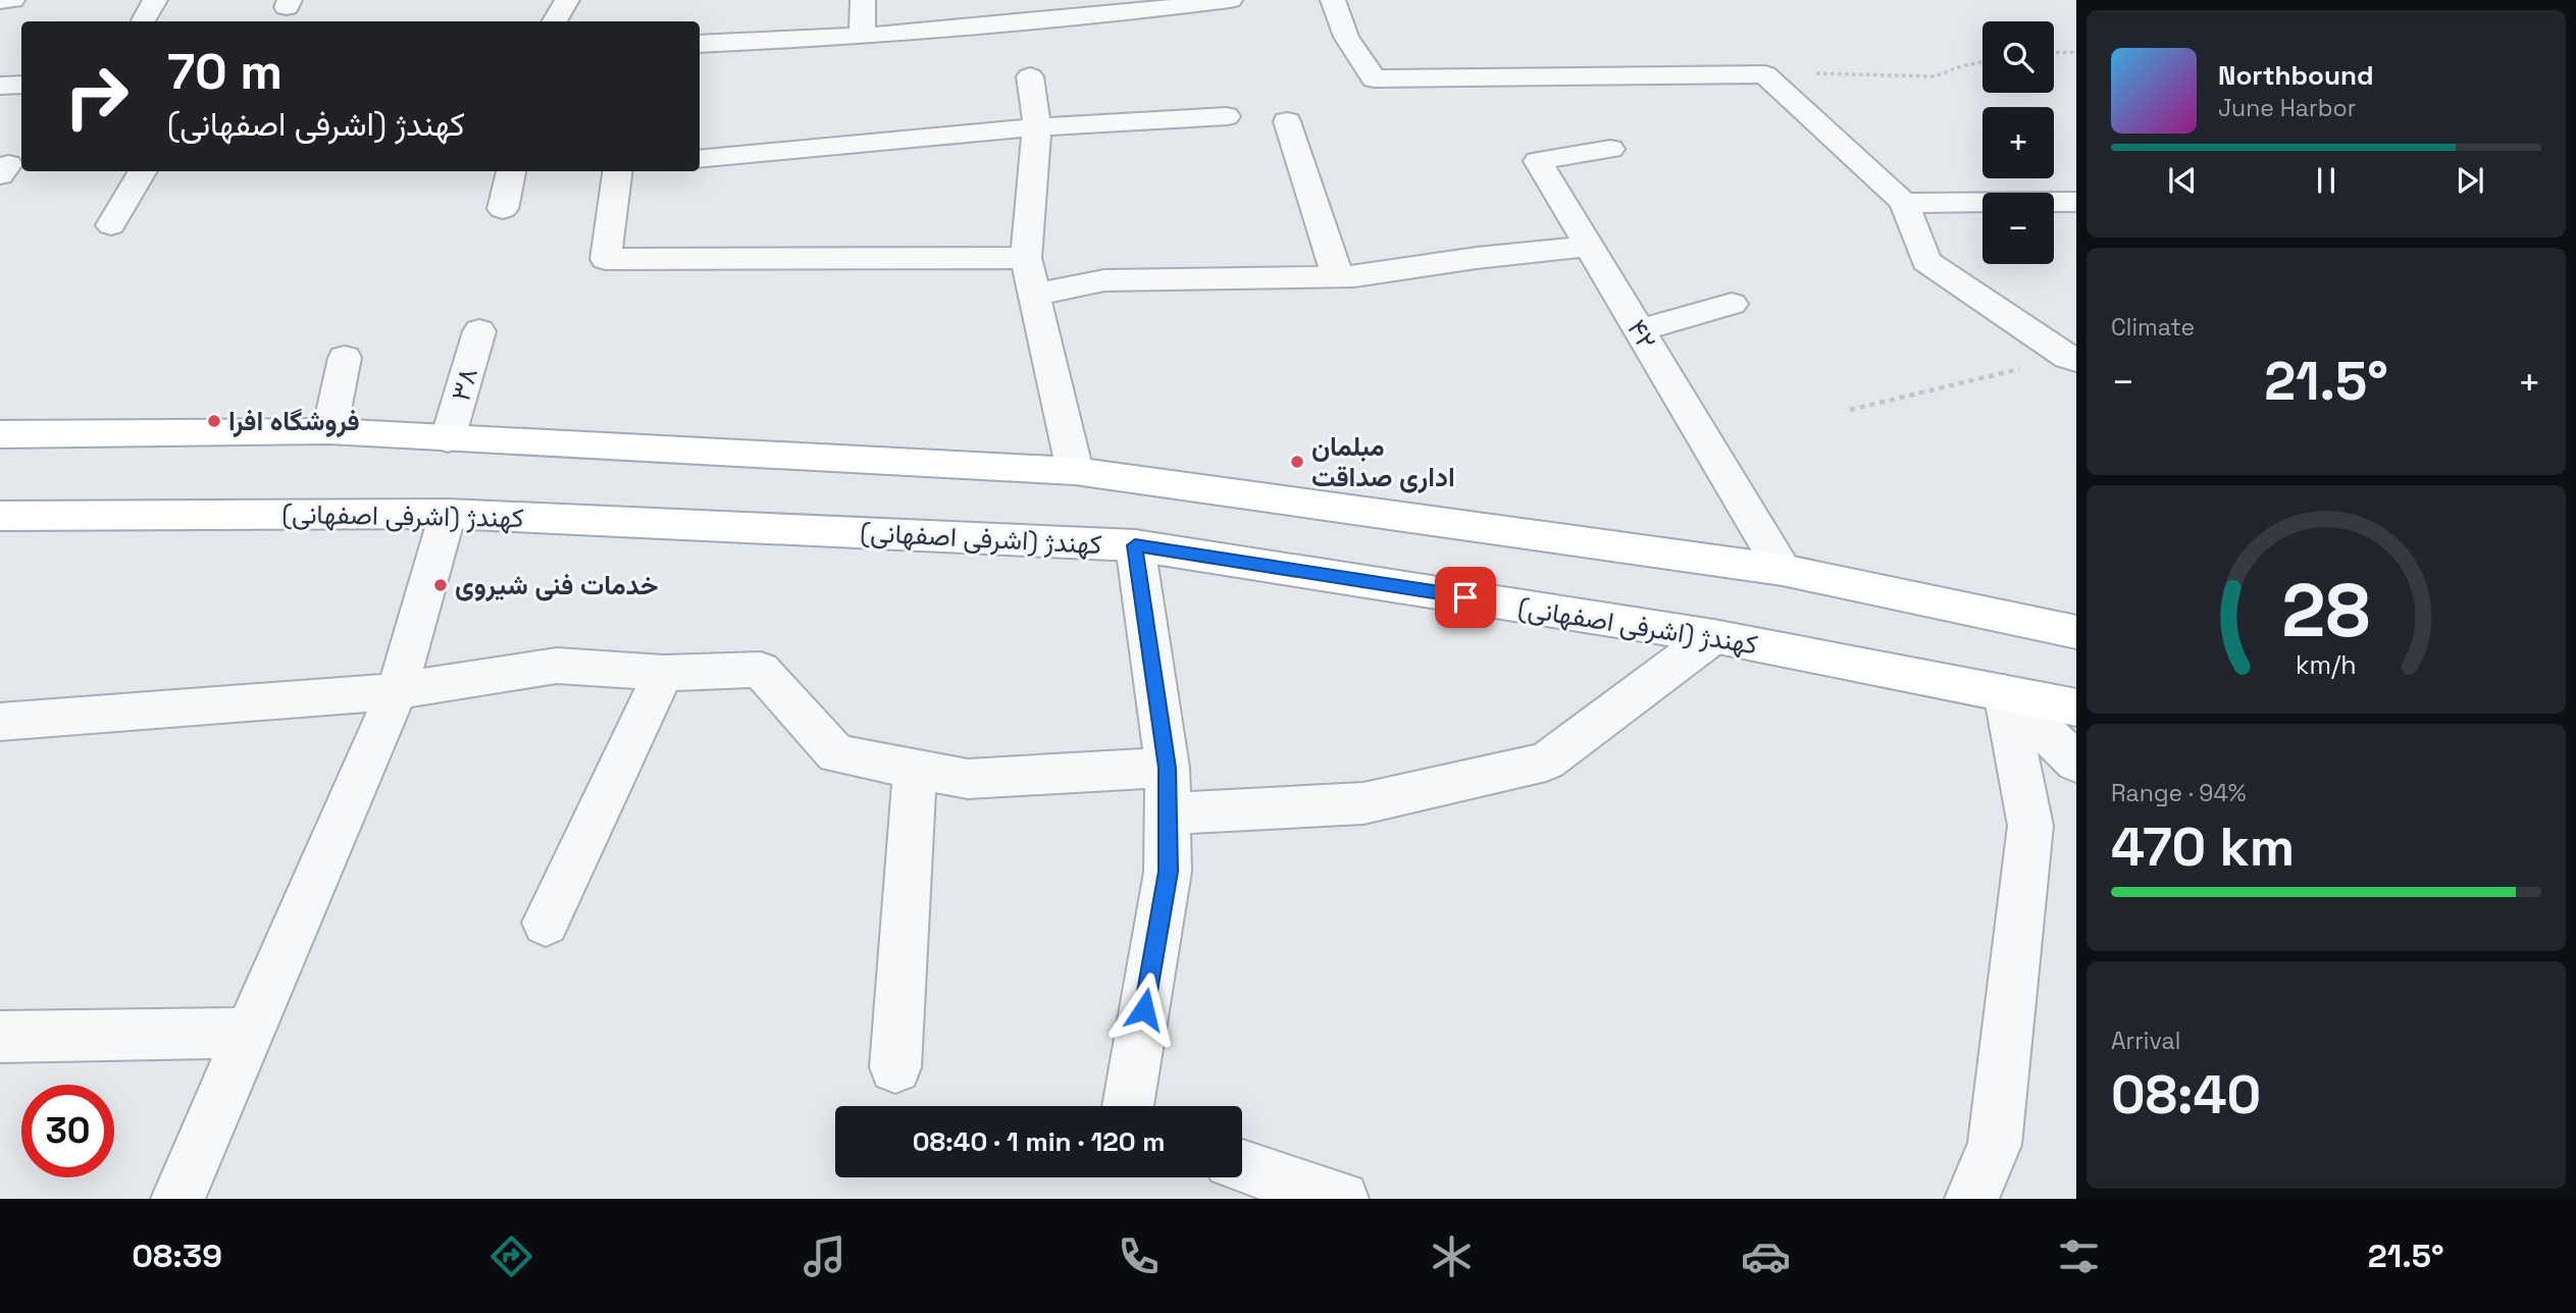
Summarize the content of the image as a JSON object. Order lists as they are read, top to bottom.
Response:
{
  "streets": {
    "main road": ["کهندژ (اشرفی اصفهانی)"],
    "street": ["۴۲", "۳۸"]
  },
  "places": ["فروشگاه افرا", "مبلمان اداری صداقت", "خدمات فنی شیروی"],
  "page": {
    "map_buttons": ["+", "−"],
    "turn": ["70 m", "کهندژ (اشرفی اصفهانی)"],
    "song": ["Northbound", "June Harbor"],
    "tile": [
      "Climate",
      ["Range · 94%", "470 km"],
      ["Arrival", "08:40"]
    ],
    "heat": ["−", "21.5°", "+"],
    "limit": "30",
    "trip": "08:40 · 1 min · 120 m",
    "tabs": ["08:39", "21.5°"],
    "gauge": ["28", "km/h"]
  }
}
